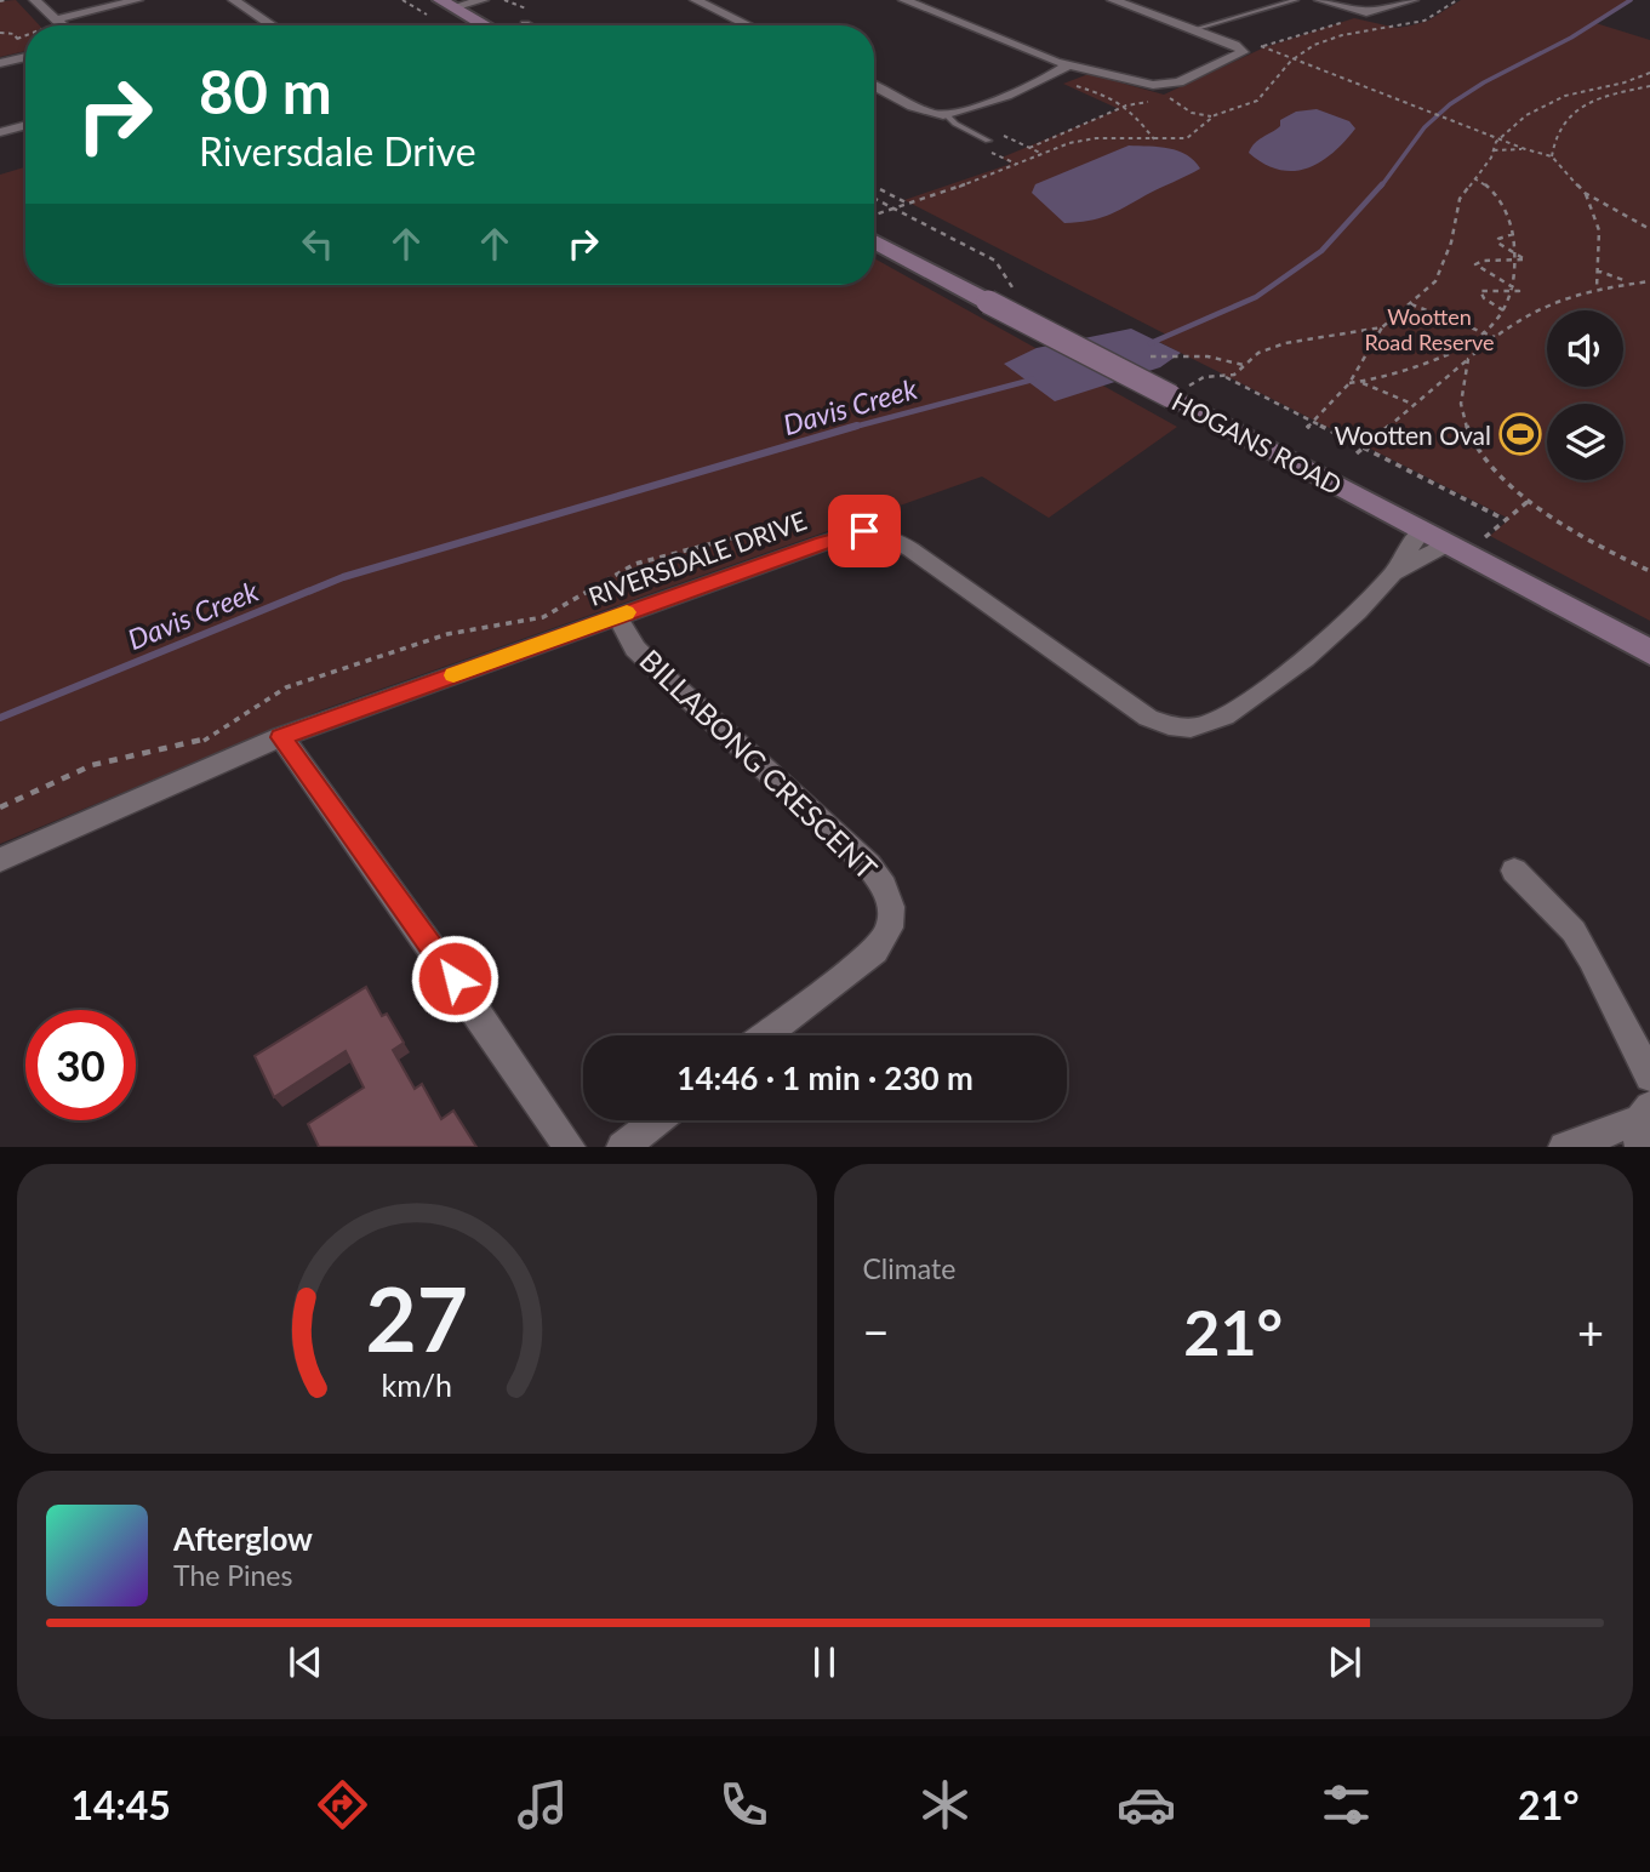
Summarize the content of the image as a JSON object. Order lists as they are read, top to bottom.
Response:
{
  "streets": {
    "street": ["HOGANS ROAD", "RIVERSDALE DRIVE", "BILLABONG CRESCENT"]
  },
  "crossings": [
    ["HOGANS ROAD", "RIVERSDALE DRIVE"],
    ["RIVERSDALE DRIVE", "BILLABONG CRESCENT"]
  ],
  "water": ["Davis Creek"],
  "parks": ["Wootten Road Reserve"],
  "places": {
    "sports": ["Wootten Oval"]
  },
  "page": {
    "turn": ["80 m", "Riversdale Drive"],
    "limit": "30",
    "trip": "14:46 · 1 min · 230 m",
    "tile": "Climate",
    "heat": ["−", "21°", "+"],
    "song": ["Afterglow", "The Pines"],
    "tabs": ["14:45", "21°"],
    "gauge": ["27", "km/h"]
  }
}
